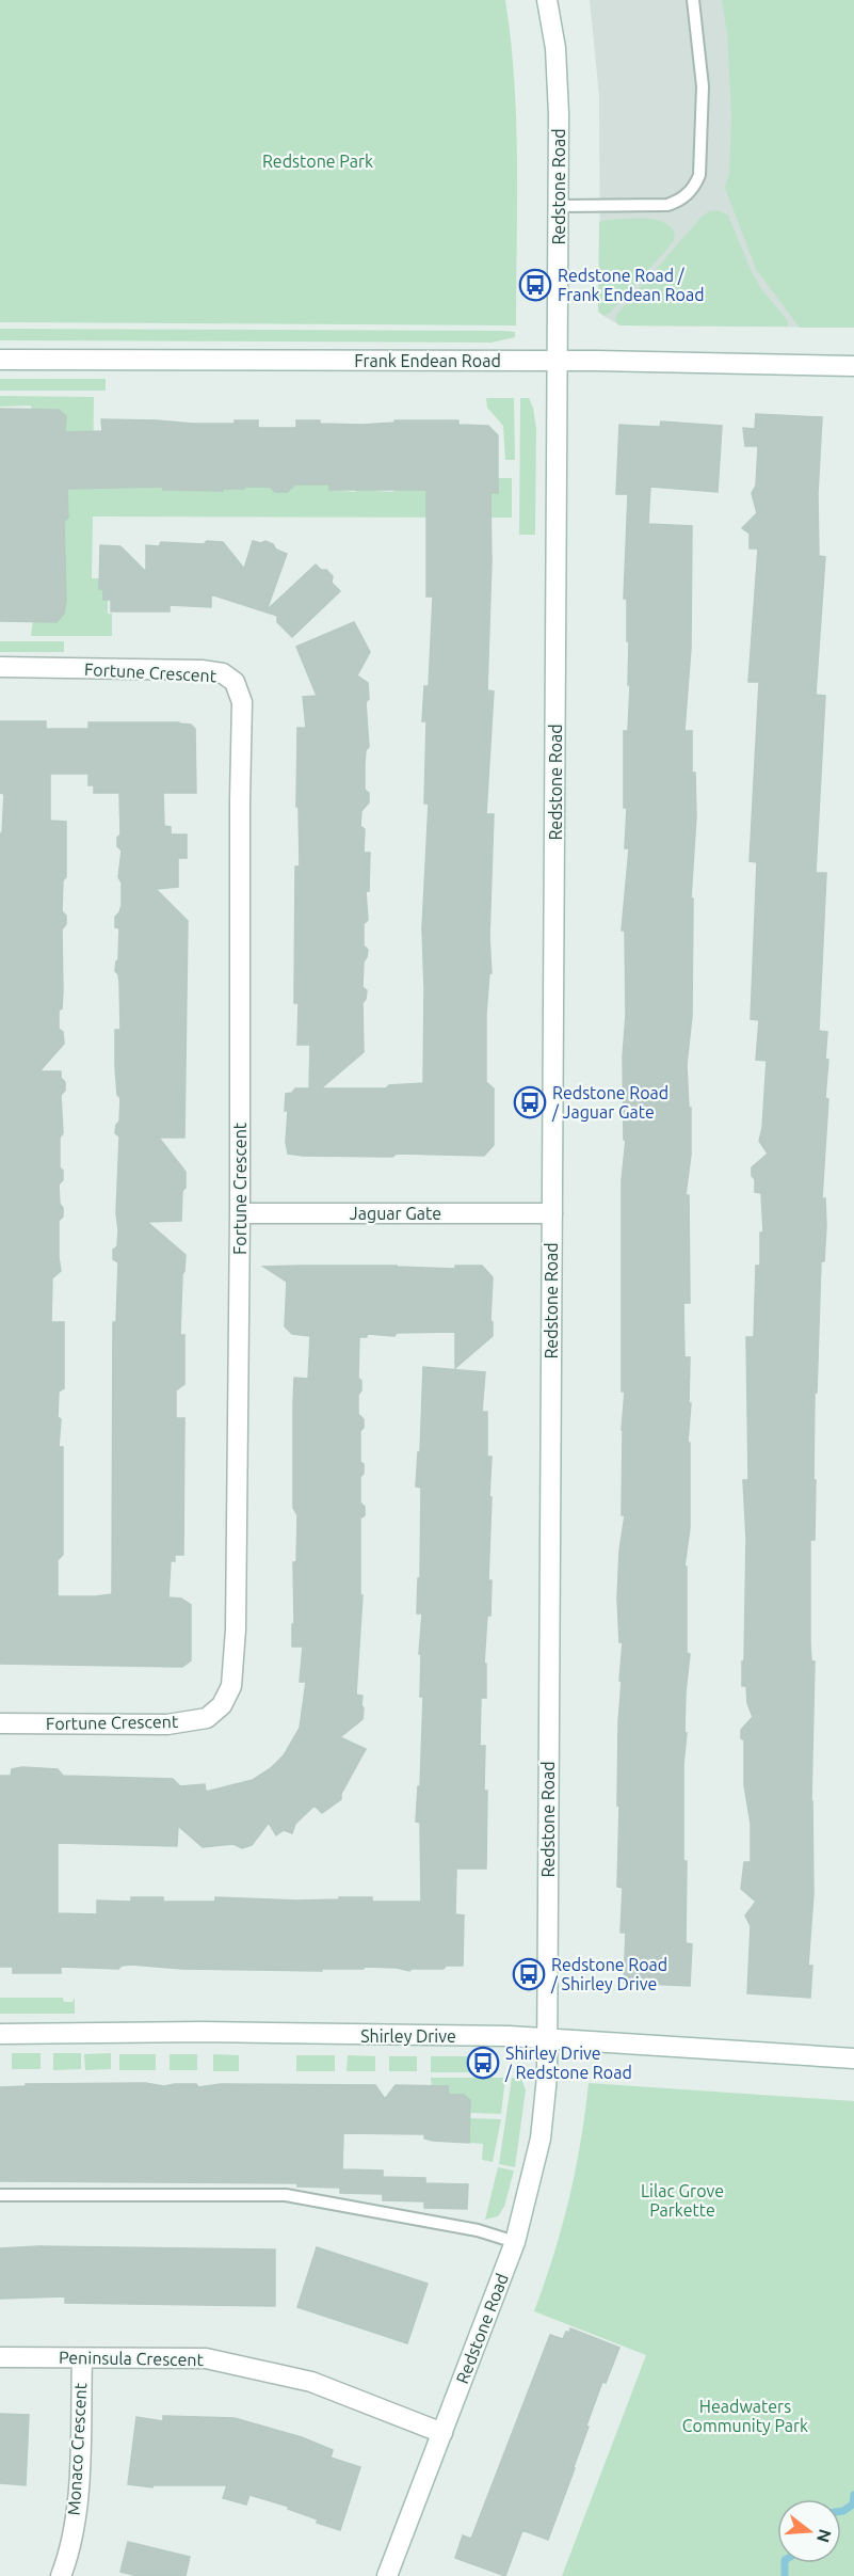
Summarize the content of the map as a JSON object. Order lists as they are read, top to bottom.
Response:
{
  "streets": {
    "street": [
      "Redstone Road",
      "Frank Endean Road",
      "Fortune Crescent",
      "Jaguar Gate",
      "Shirley Drive",
      "Peninsula Crescent",
      "Monaco Crescent"
    ]
  },
  "crossings": [
    ["Redstone Road", "Frank Endean Road"],
    ["Redstone Road", "Jaguar Gate"],
    ["Redstone Road", "Shirley Drive"],
    ["Redstone Road", "Peninsula Crescent"],
    ["Fortune Crescent", "Jaguar Gate"],
    ["Peninsula Crescent", "Monaco Crescent"]
  ],
  "parks": ["Redstone Park", "Lilac Grove Parkette", "Headwaters Community Park"],
  "places": {
    "bus stop": [
      "Redstone Road / Frank Endean Road",
      "Redstone Road / Jaguar Gate",
      "Redstone Road / Shirley Drive",
      "Shirley Drive / Redstone Road"
    ]
  },
  "north": "right"
}
